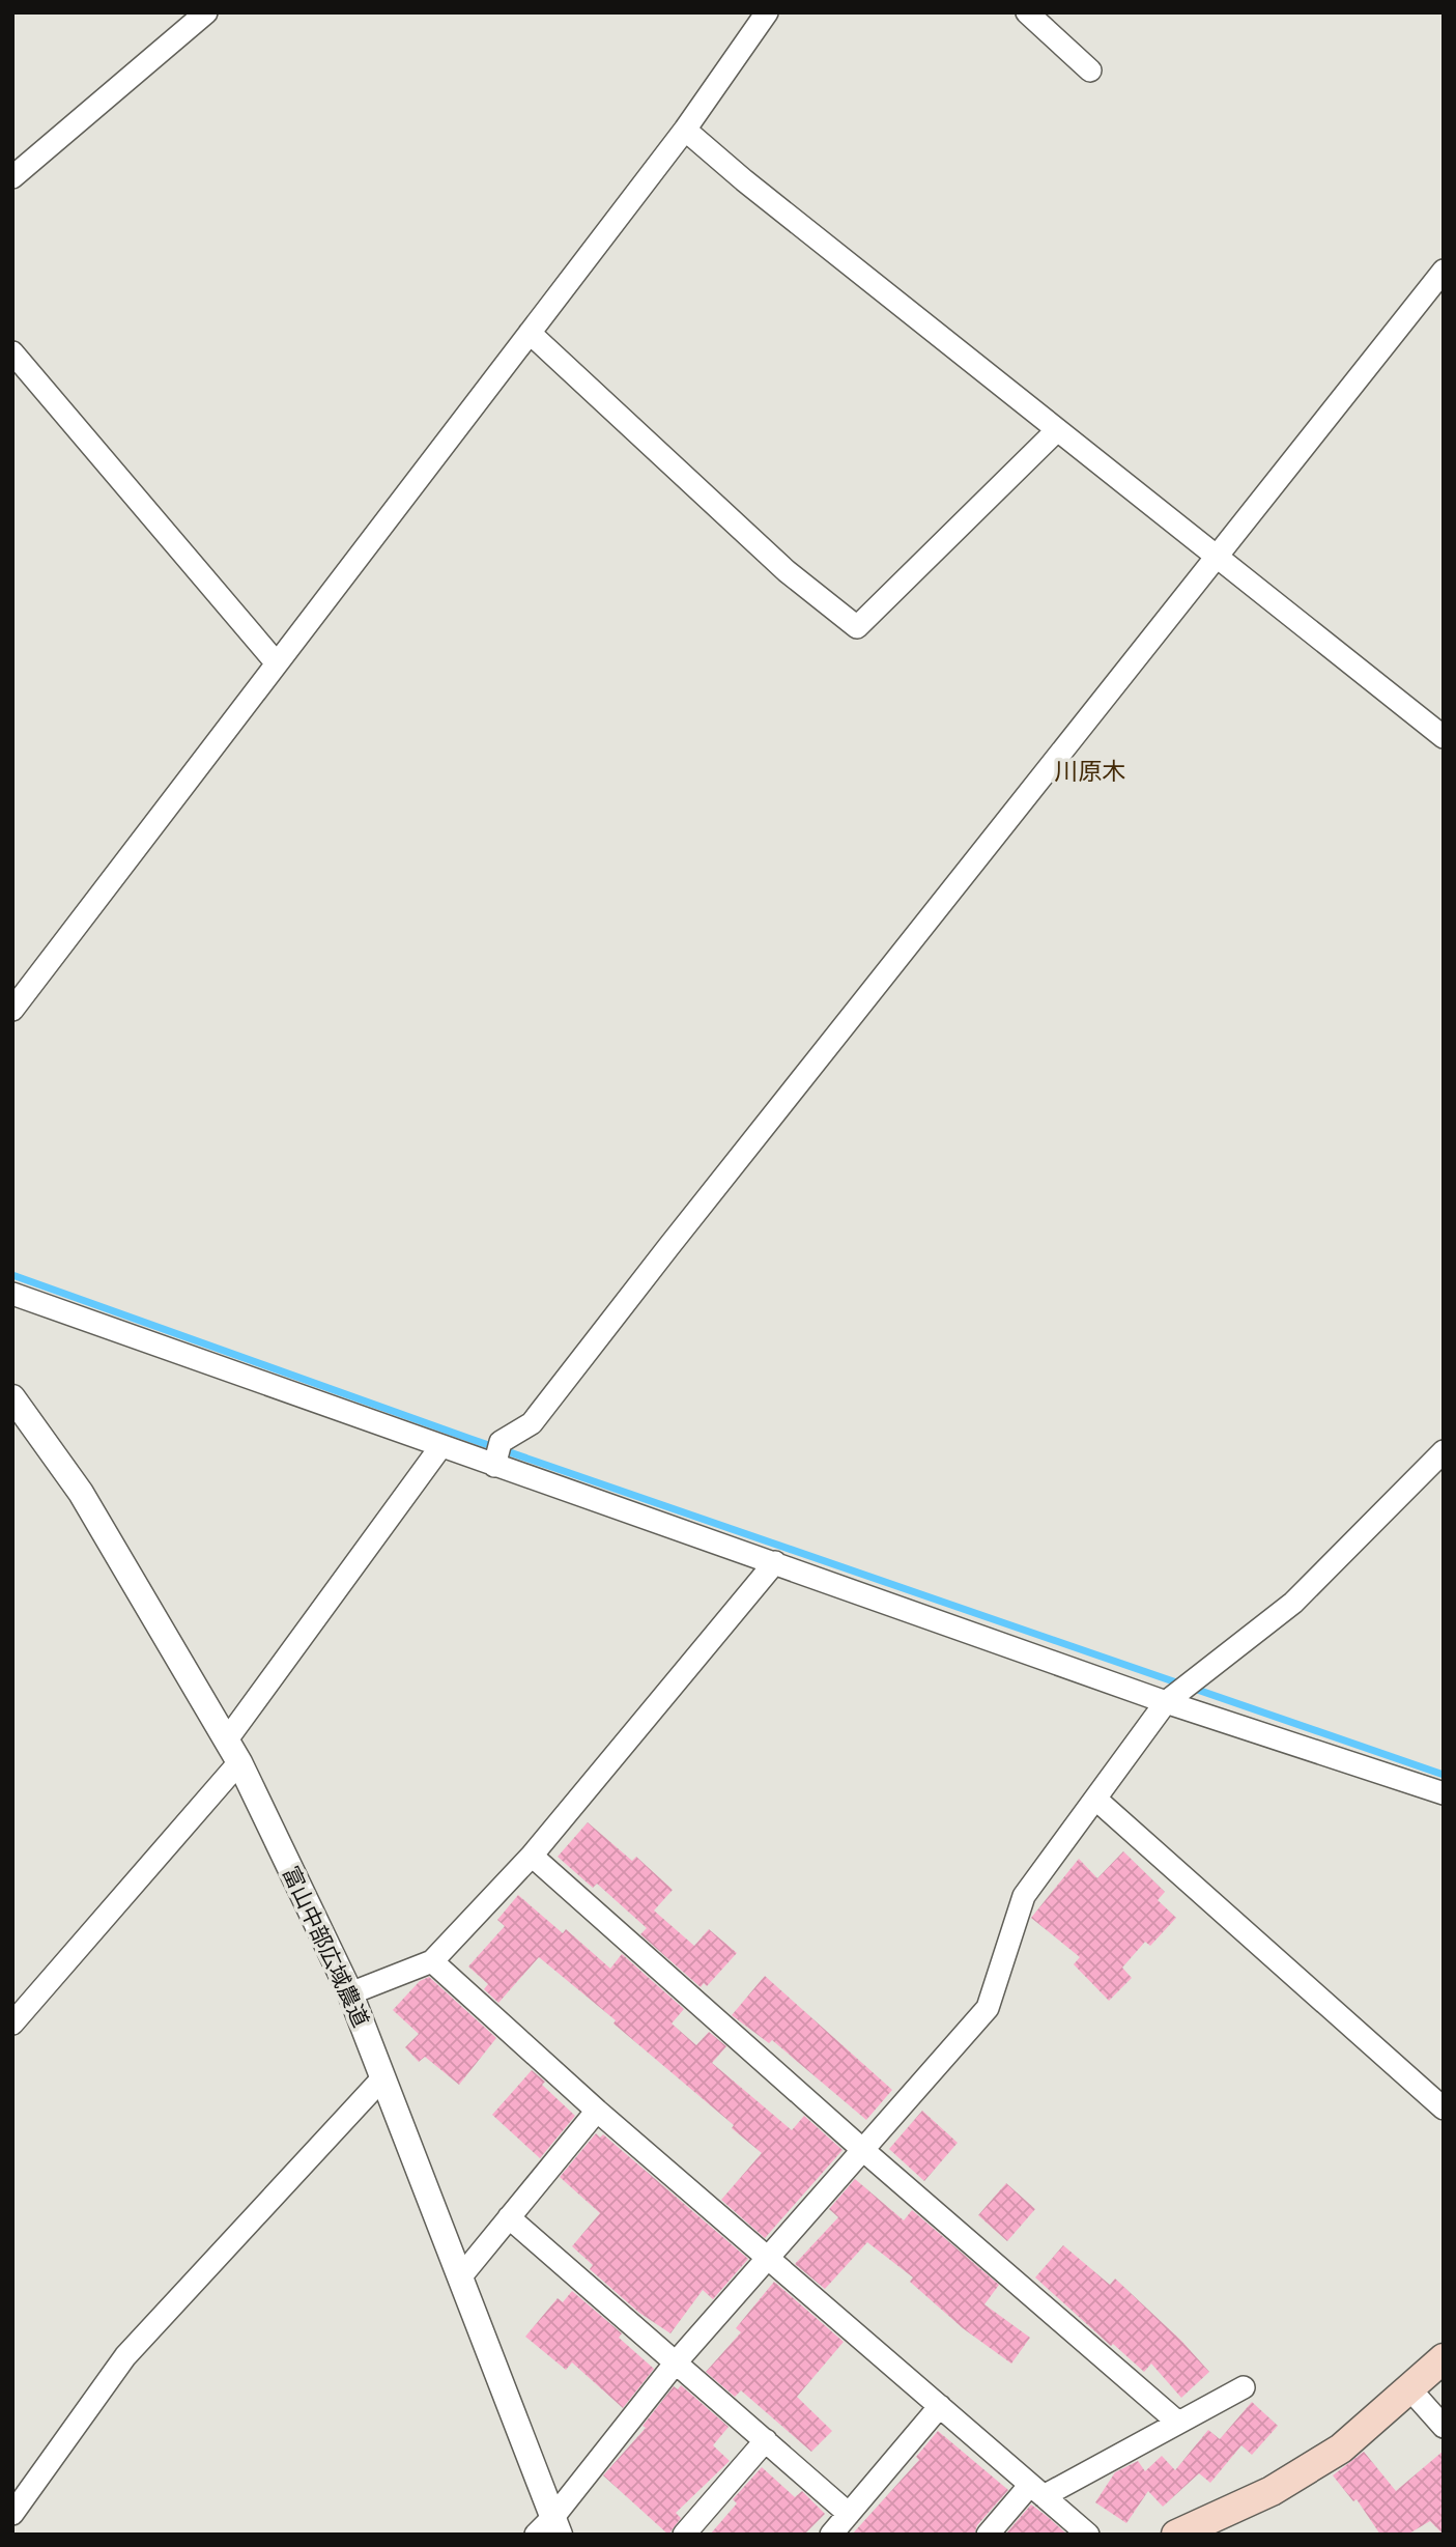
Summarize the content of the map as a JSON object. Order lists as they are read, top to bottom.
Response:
{
  "streets": {
    "street": ["富山中部広域農道"]
  },
  "districts": ["川原木"]
}
